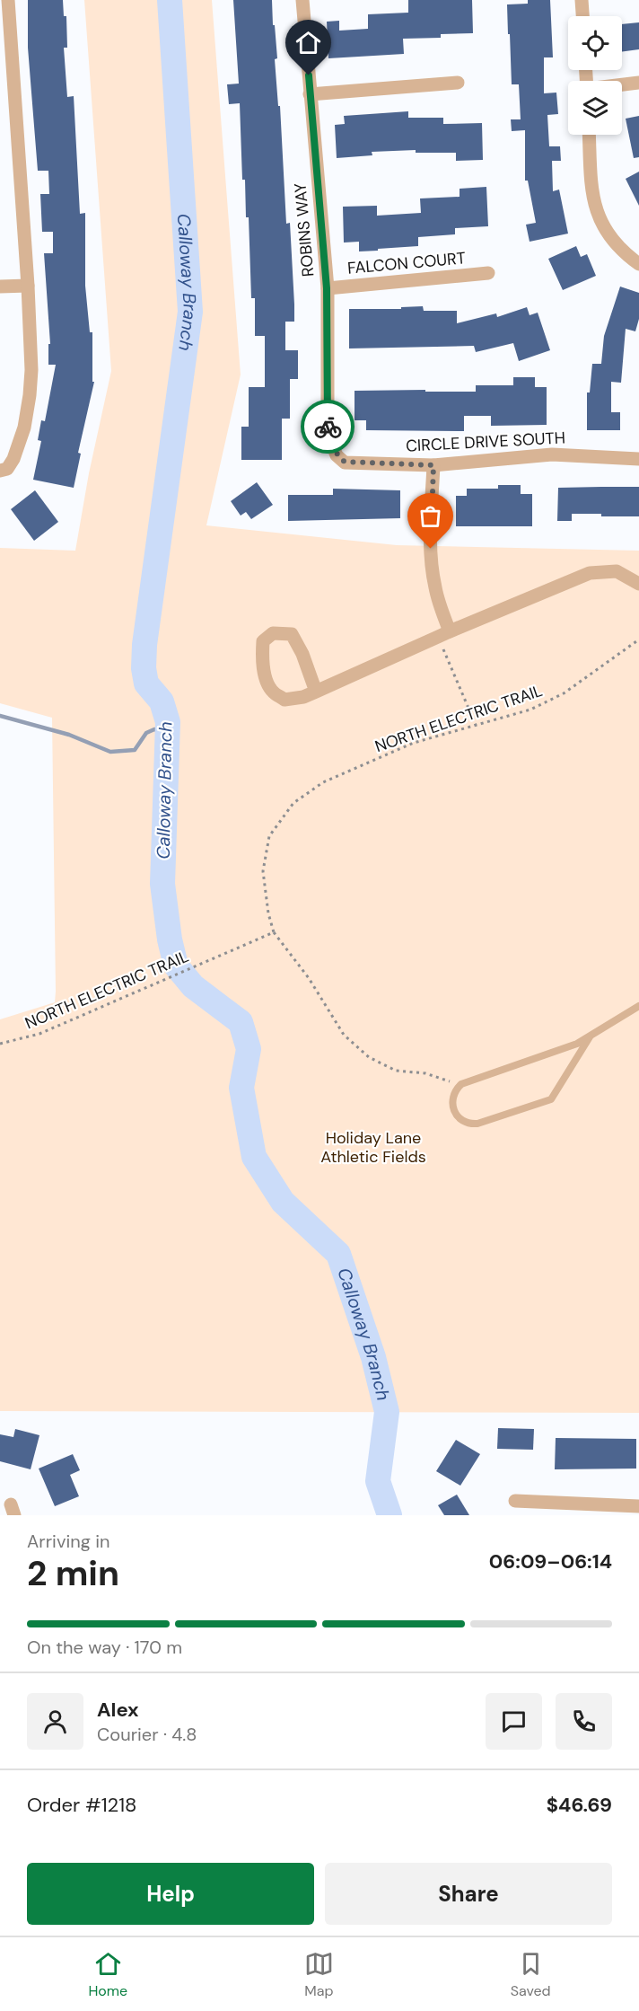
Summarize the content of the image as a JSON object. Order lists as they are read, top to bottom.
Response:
{
  "streets": {
    "street": ["ROBINS WAY", "FALCON COURT", "CIRCLE DRIVE SOUTH"],
    "path": ["NORTH ELECTRIC TRAIL"]
  },
  "crossings": [
    ["ROBINS WAY", "FALCON COURT"],
    ["ROBINS WAY", "CIRCLE DRIVE SOUTH"]
  ],
  "water": ["Calloway Branch"],
  "parks": ["Holiday Lane Athletic Fields"],
  "page": {
    "heading": ["2 min", "Arriving in", "06:09–06:14"],
    "panel": [
      "Alex",
      "Courier · 4.8",
      "Order #1218",
      "$46.69"
    ],
    "bar": "On the way · 170 m",
    "buttons": ["Help", "Share"],
    "tabs": ["Home", "Map", "Saved"]
  }
}
